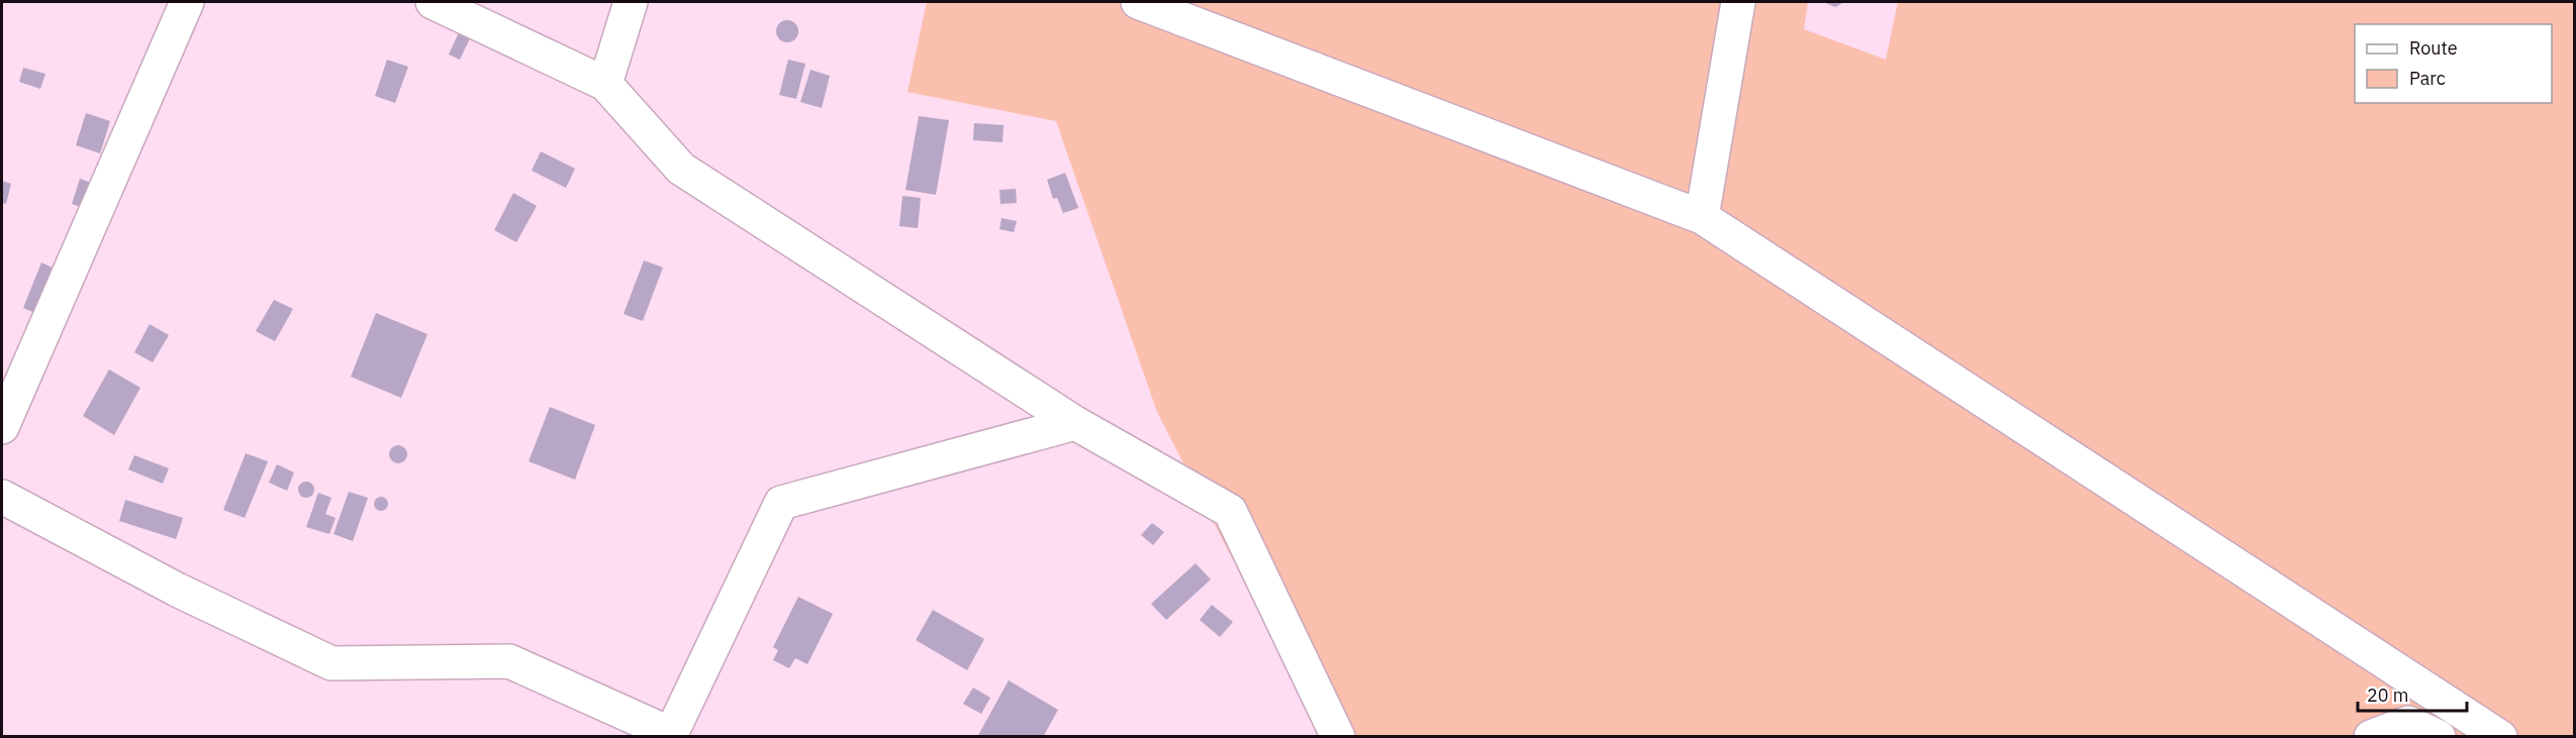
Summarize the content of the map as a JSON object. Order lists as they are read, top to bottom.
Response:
{
  "legend": ["Route", "Parc"],
  "scale_bar": "20 m"
}
